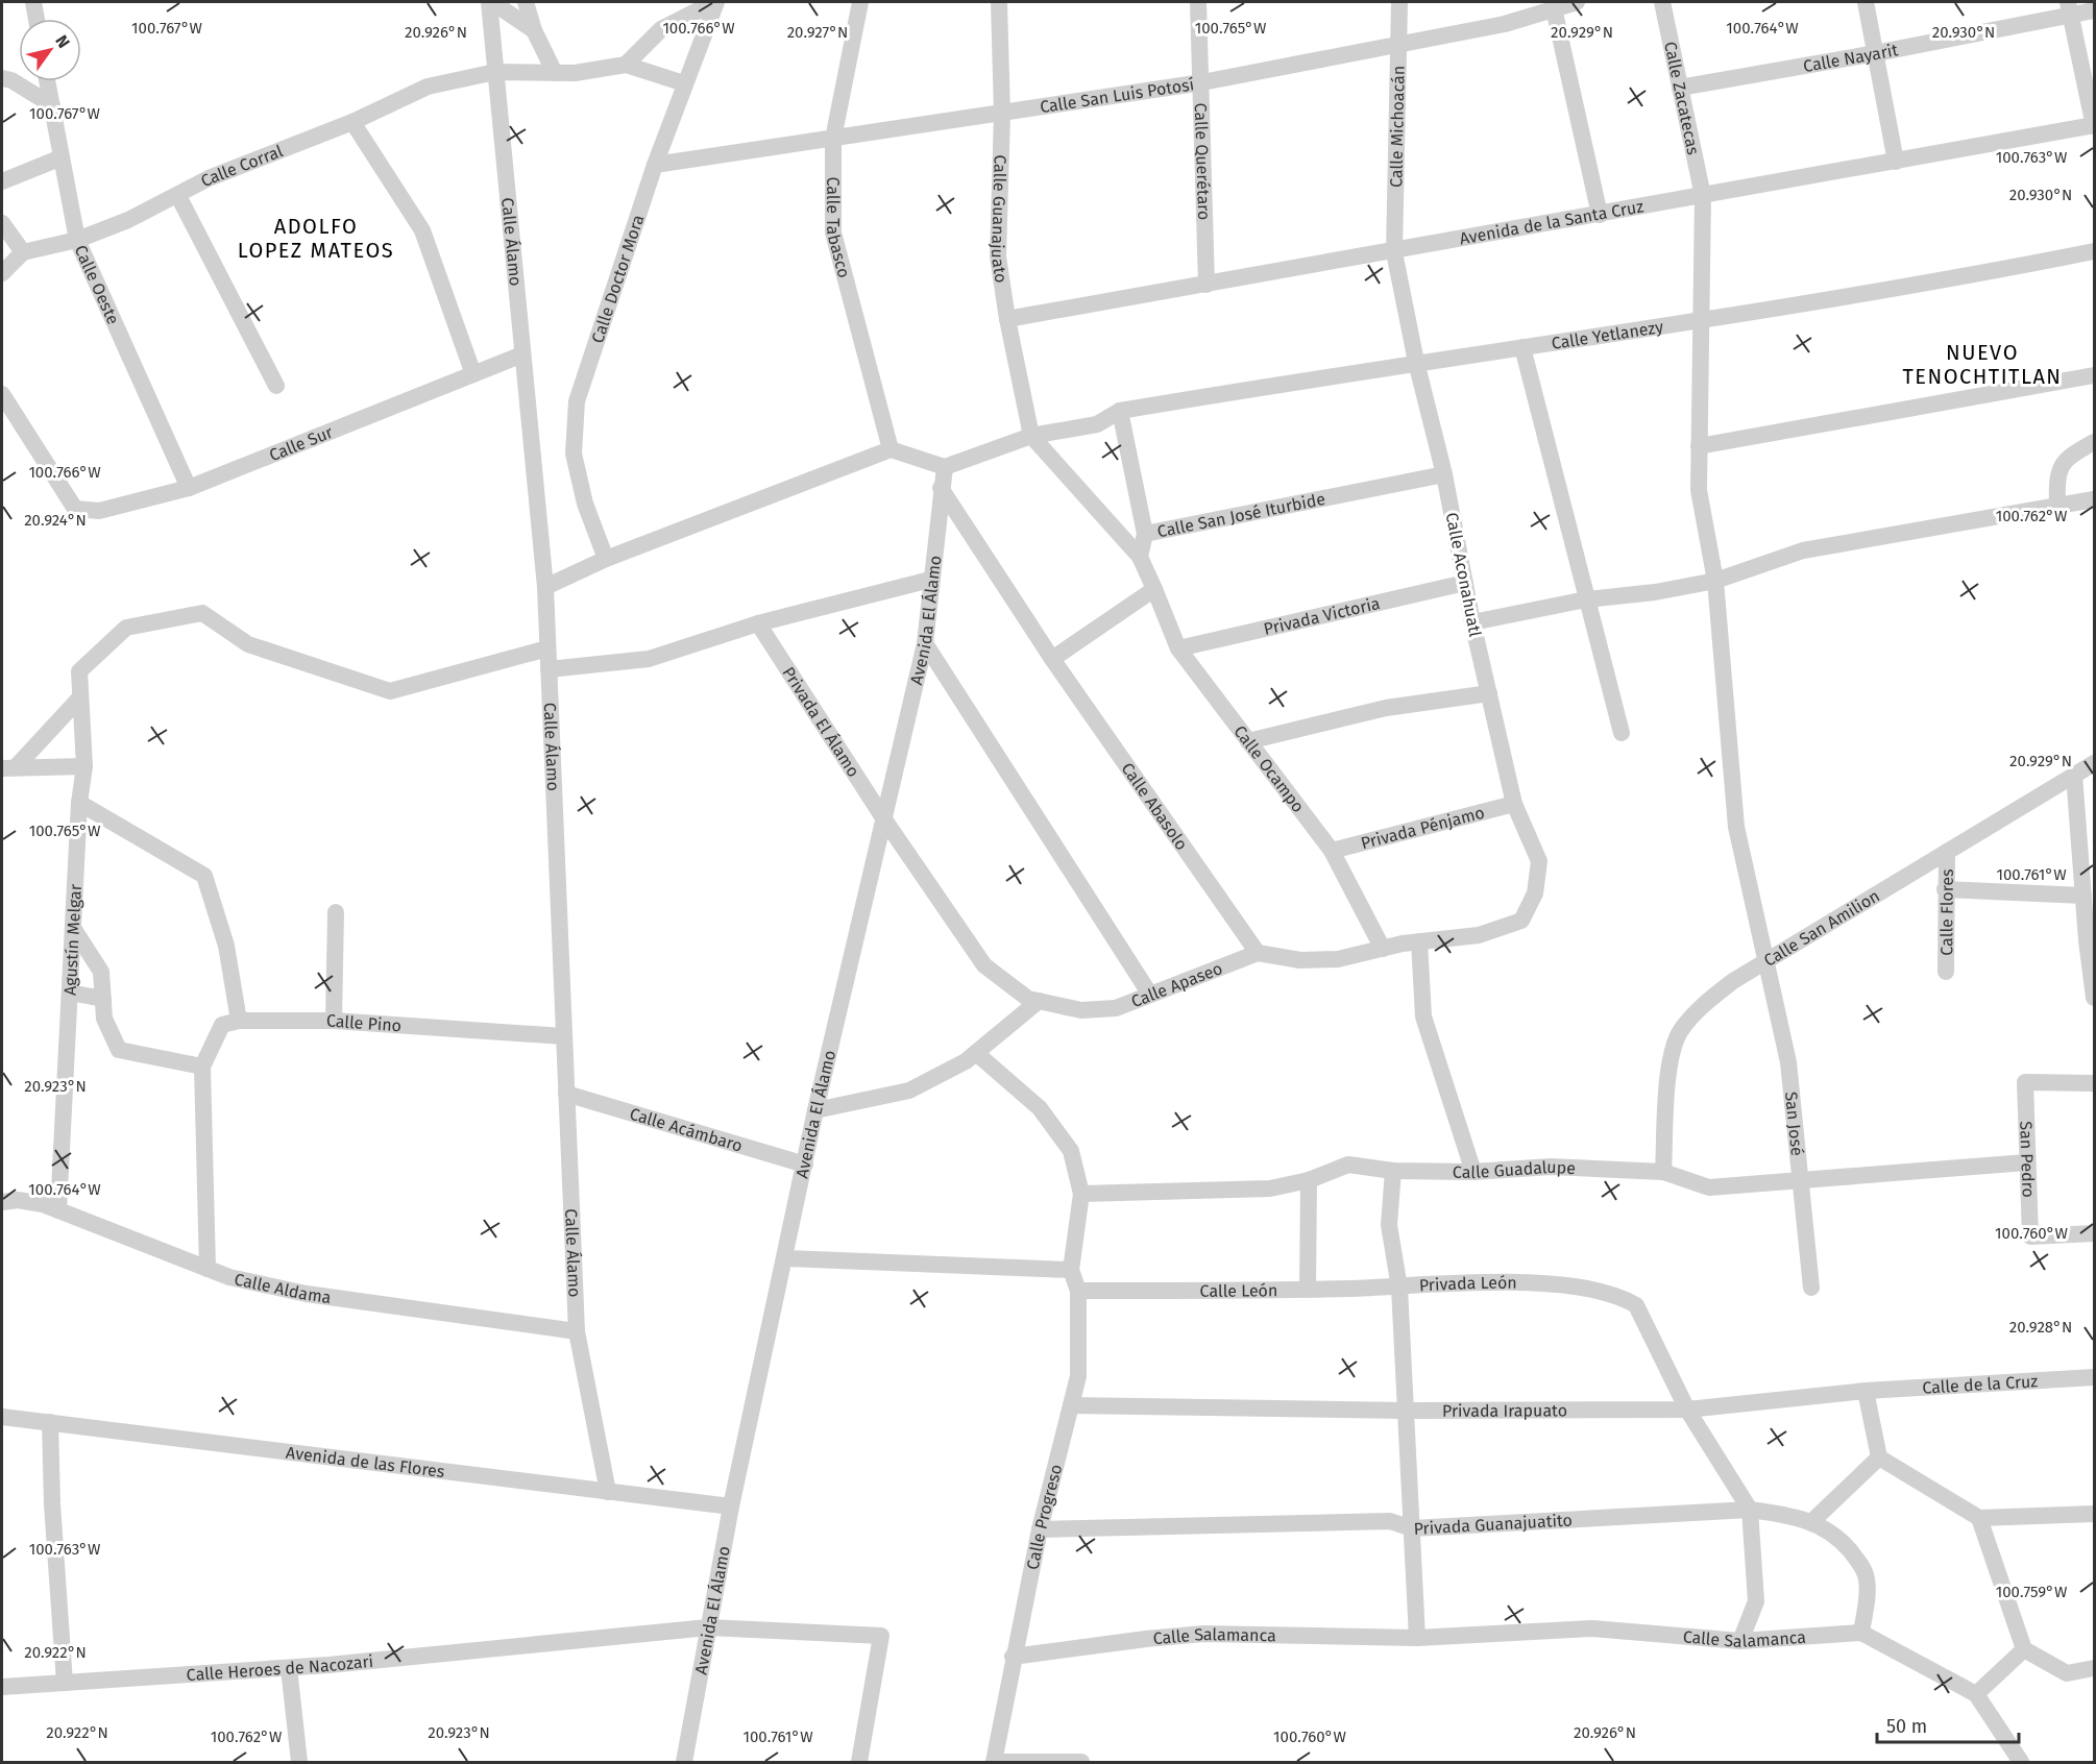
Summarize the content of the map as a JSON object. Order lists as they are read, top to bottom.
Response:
{
  "streets": {
    "street": [
      "Calle Nayarit",
      "Calle San Luis Potosí",
      "Calle Zacatecas",
      "Calle Michoacán",
      "Calle Querétaro",
      "Calle Corral",
      "Calle Guanajuato",
      "Avenida de la Santa Cruz",
      "Calle Tabasco",
      "Calle Álamo",
      "Calle Doctor Mora",
      "Calle Oeste",
      "Calle Yetlanezy",
      "Calle Sur",
      "Calle San José Iturbide",
      "Calle Aconahuatl",
      "Privada Victoria",
      "Avenida El Álamo",
      "Privada El Álamo",
      "Calle Ocampo",
      "Calle Abasolo",
      "Privada Pénjamo",
      "Calle Flores",
      "Calle San Amilion",
      "Agustín Melgar",
      "Calle Apaseo",
      "Calle Pino",
      "San José",
      "Calle Acámbaro",
      "San Pedro",
      "Calle Guadalupe",
      "Privada León",
      "Calle Aldama",
      "Calle León",
      "Calle de la Cruz",
      "Privada Irapuato",
      "Avenida de las Flores",
      "Calle Progreso",
      "Privada Guanajuatito",
      "Calle Salamanca",
      "Calle Heroes de Nacozari"
    ]
  },
  "crossings": [
    ["Calle Nayarit", "Calle Zacatecas"],
    ["Calle San Luis Potosí", "Calle Michoacán"],
    ["Calle San Luis Potosí", "Calle Querétaro"],
    ["Calle San Luis Potosí", "Calle Guanajuato"],
    ["Calle San Luis Potosí", "Calle Tabasco"],
    ["Calle San Luis Potosí", "Calle Doctor Mora"],
    ["Calle Zacatecas", "Avenida de la Santa Cruz"],
    ["Calle Zacatecas", "Calle Yetlanezy"],
    ["Calle Zacatecas", "San José"],
    ["Calle Michoacán", "Avenida de la Santa Cruz"],
    ["Calle Michoacán", "Calle Aconahuatl"],
    ["Calle Querétaro", "Avenida de la Santa Cruz"],
    ["Calle Corral", "Calle Álamo"],
    ["Calle Corral", "Calle Oeste"],
    ["Calle Guanajuato", "Avenida de la Santa Cruz"],
    ["Avenida de la Santa Cruz", "Calle Aconahuatl"],
    ["Calle Álamo", "Calle Sur"],
    ["Calle Álamo", "Agustín Melgar"],
    ["Calle Álamo", "Calle Pino"],
    ["Calle Álamo", "Calle Acámbaro"],
    ["Calle Álamo", "Calle Aldama"],
    ["Calle Álamo", "Avenida de las Flores"],
    ["Calle Oeste", "Calle Sur"],
    ["Calle Yetlanezy", "Calle Aconahuatl"],
    ["Calle San José Iturbide", "Calle Aconahuatl"],
    ["Calle San José Iturbide", "Calle Ocampo"],
    ["Calle Aconahuatl", "Privada Victoria"],
    ["Calle Aconahuatl", "Privada Pénjamo"],
    ["Privada Victoria", "Calle Ocampo"],
    ["Avenida El Álamo", "Privada El Álamo"],
    ["Avenida El Álamo", "Calle Abasolo"],
    ["Avenida El Álamo", "Calle Apaseo"],
    ["Avenida El Álamo", "Calle Acámbaro"],
    ["Avenida El Álamo", "Avenida de las Flores"],
    ["Avenida El Álamo", "Calle Heroes de Nacozari"],
    ["Privada El Álamo", "Calle Apaseo"],
    ["Calle Ocampo", "Privada Pénjamo"],
    ["Calle Abasolo", "Calle Apaseo"],
    ["Calle Flores", "Calle San Amilion"],
    ["Calle San Amilion", "San José"],
    ["Calle San Amilion", "Calle Guadalupe"],
    ["Agustín Melgar", "Calle Aldama"],
    ["San José", "Calle Guadalupe"],
    ["San Pedro", "Calle Guadalupe"],
    ["Privada León", "Calle León"],
    ["Privada León", "Calle de la Cruz"],
    ["Privada León", "Privada Irapuato"],
    ["Calle León", "Calle Progreso"],
    ["Calle de la Cruz", "Privada Irapuato"],
    ["Privada Irapuato", "Calle Progreso"],
    ["Calle Progreso", "Privada Guanajuatito"],
    ["Calle Progreso", "Calle Salamanca"],
    ["Privada Guanajuatito", "Calle Salamanca"]
  ],
  "districts": ["ADOLFO LOPEZ MATEOS", "NUEVO TENOCHTITLAN"],
  "scale_bar": "50 m",
  "north": "top right",
  "coordinates": [
    "100.767°W",
    "100.766°W",
    "100.765°W",
    "100.764°W",
    "20.930°N",
    "20.926°N",
    "20.927°N",
    "20.929°N",
    "100.763°W",
    "100.762°W",
    "20.924°N",
    "100.761°W",
    "20.923°N",
    "100.760°W",
    "20.928°N",
    "100.759°W",
    "20.922°N"
  ]
}
